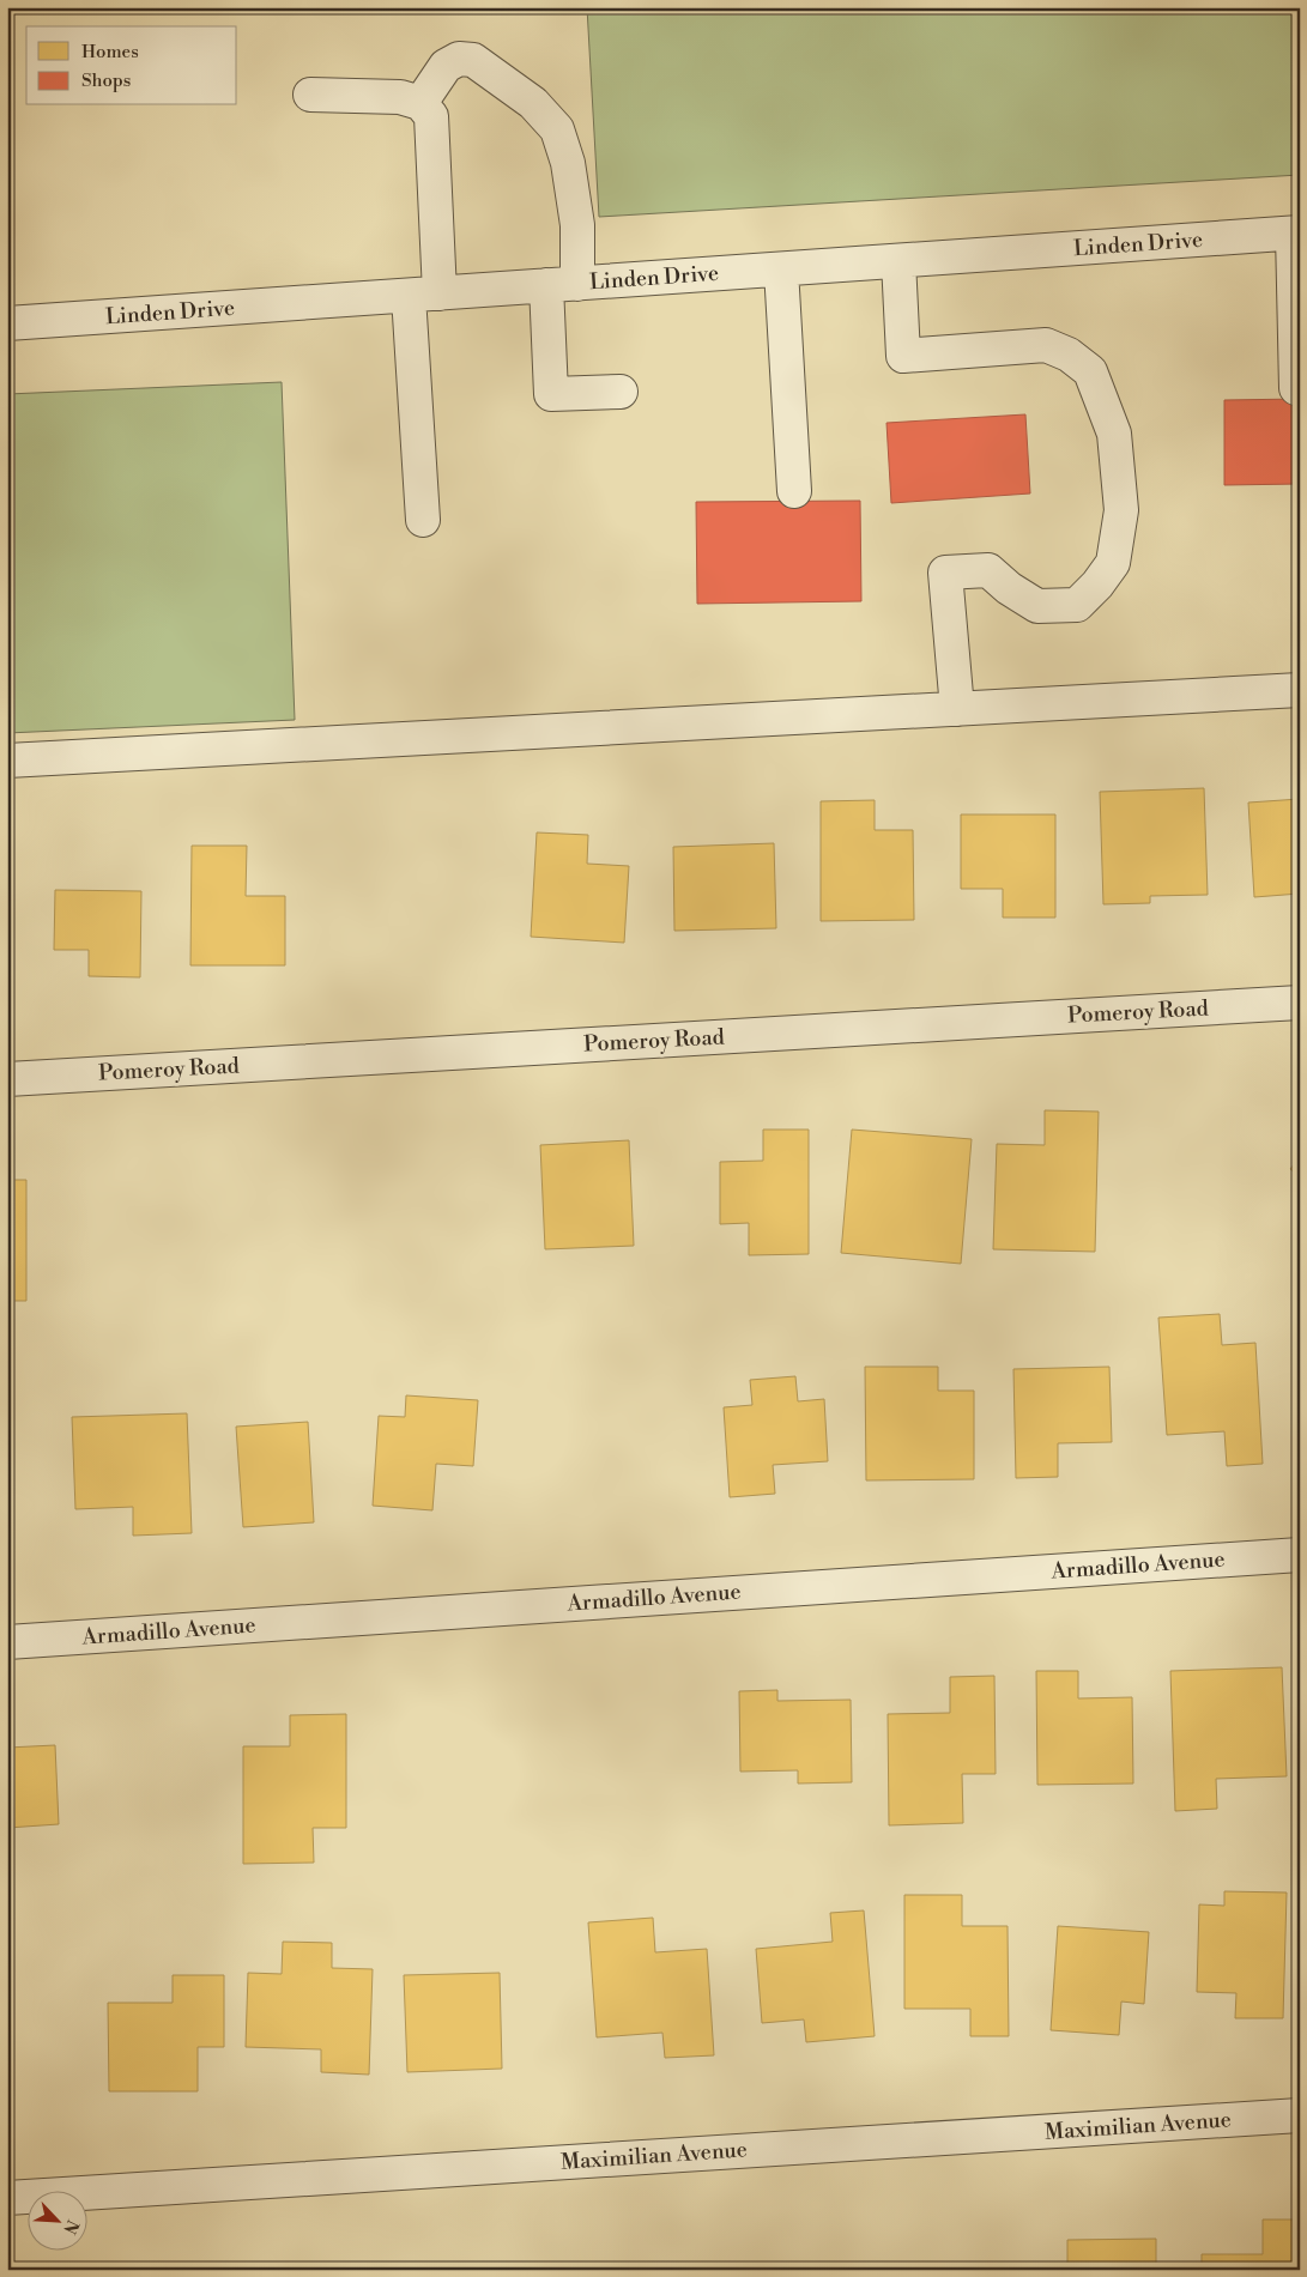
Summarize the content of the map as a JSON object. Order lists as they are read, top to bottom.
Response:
{
  "streets": {
    "street": [
      "Linden Drive",
      "Pomeroy Road",
      "Armadillo Avenue",
      "Maximilian Avenue"
    ]
  },
  "legend": ["Homes", "Shops"],
  "north": "bottom right"
}
